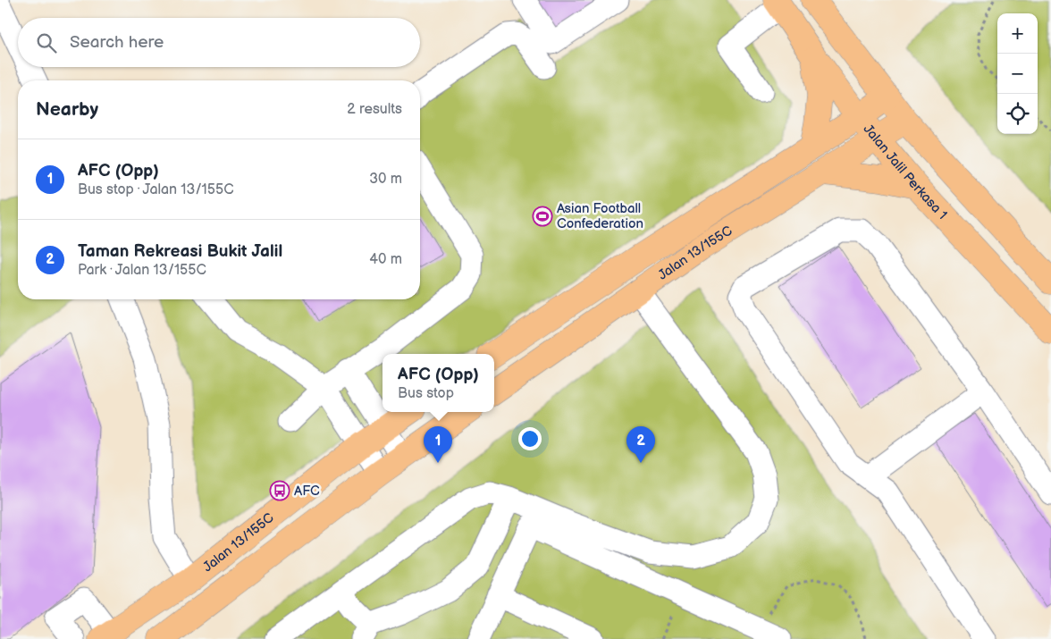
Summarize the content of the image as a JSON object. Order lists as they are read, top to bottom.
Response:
{
  "streets": {
    "main road": ["Jalan Jalil Perkasa 1", "Jalan 13/155C"]
  },
  "crossings": [
    ["Jalan Jalil Perkasa 1", "Jalan 13/155C"]
  ],
  "places": {
    "sports": ["Asian Football Confederation"],
    "bus stop": ["AFC"]
  },
  "page": {
    "map_buttons": ["+", "−"],
    "search": "Search here",
    "heading": ["Nearby", "2 results"],
    "list": [
      {
        "mark": "1",
        "name": "AFC (Opp)",
        "note": "Bus stop · Jalan 13/155C",
        "value": "30 m"
      },
      {
        "mark": "2",
        "name": "Taman Rekreasi Bukit Jalil",
        "note": "Park · Jalan 13/155C",
        "value": "40 m"
      }
    ],
    "popup": ["AFC (Opp)", "Bus stop"],
    "pins": ["1", "2"]
  }
}
